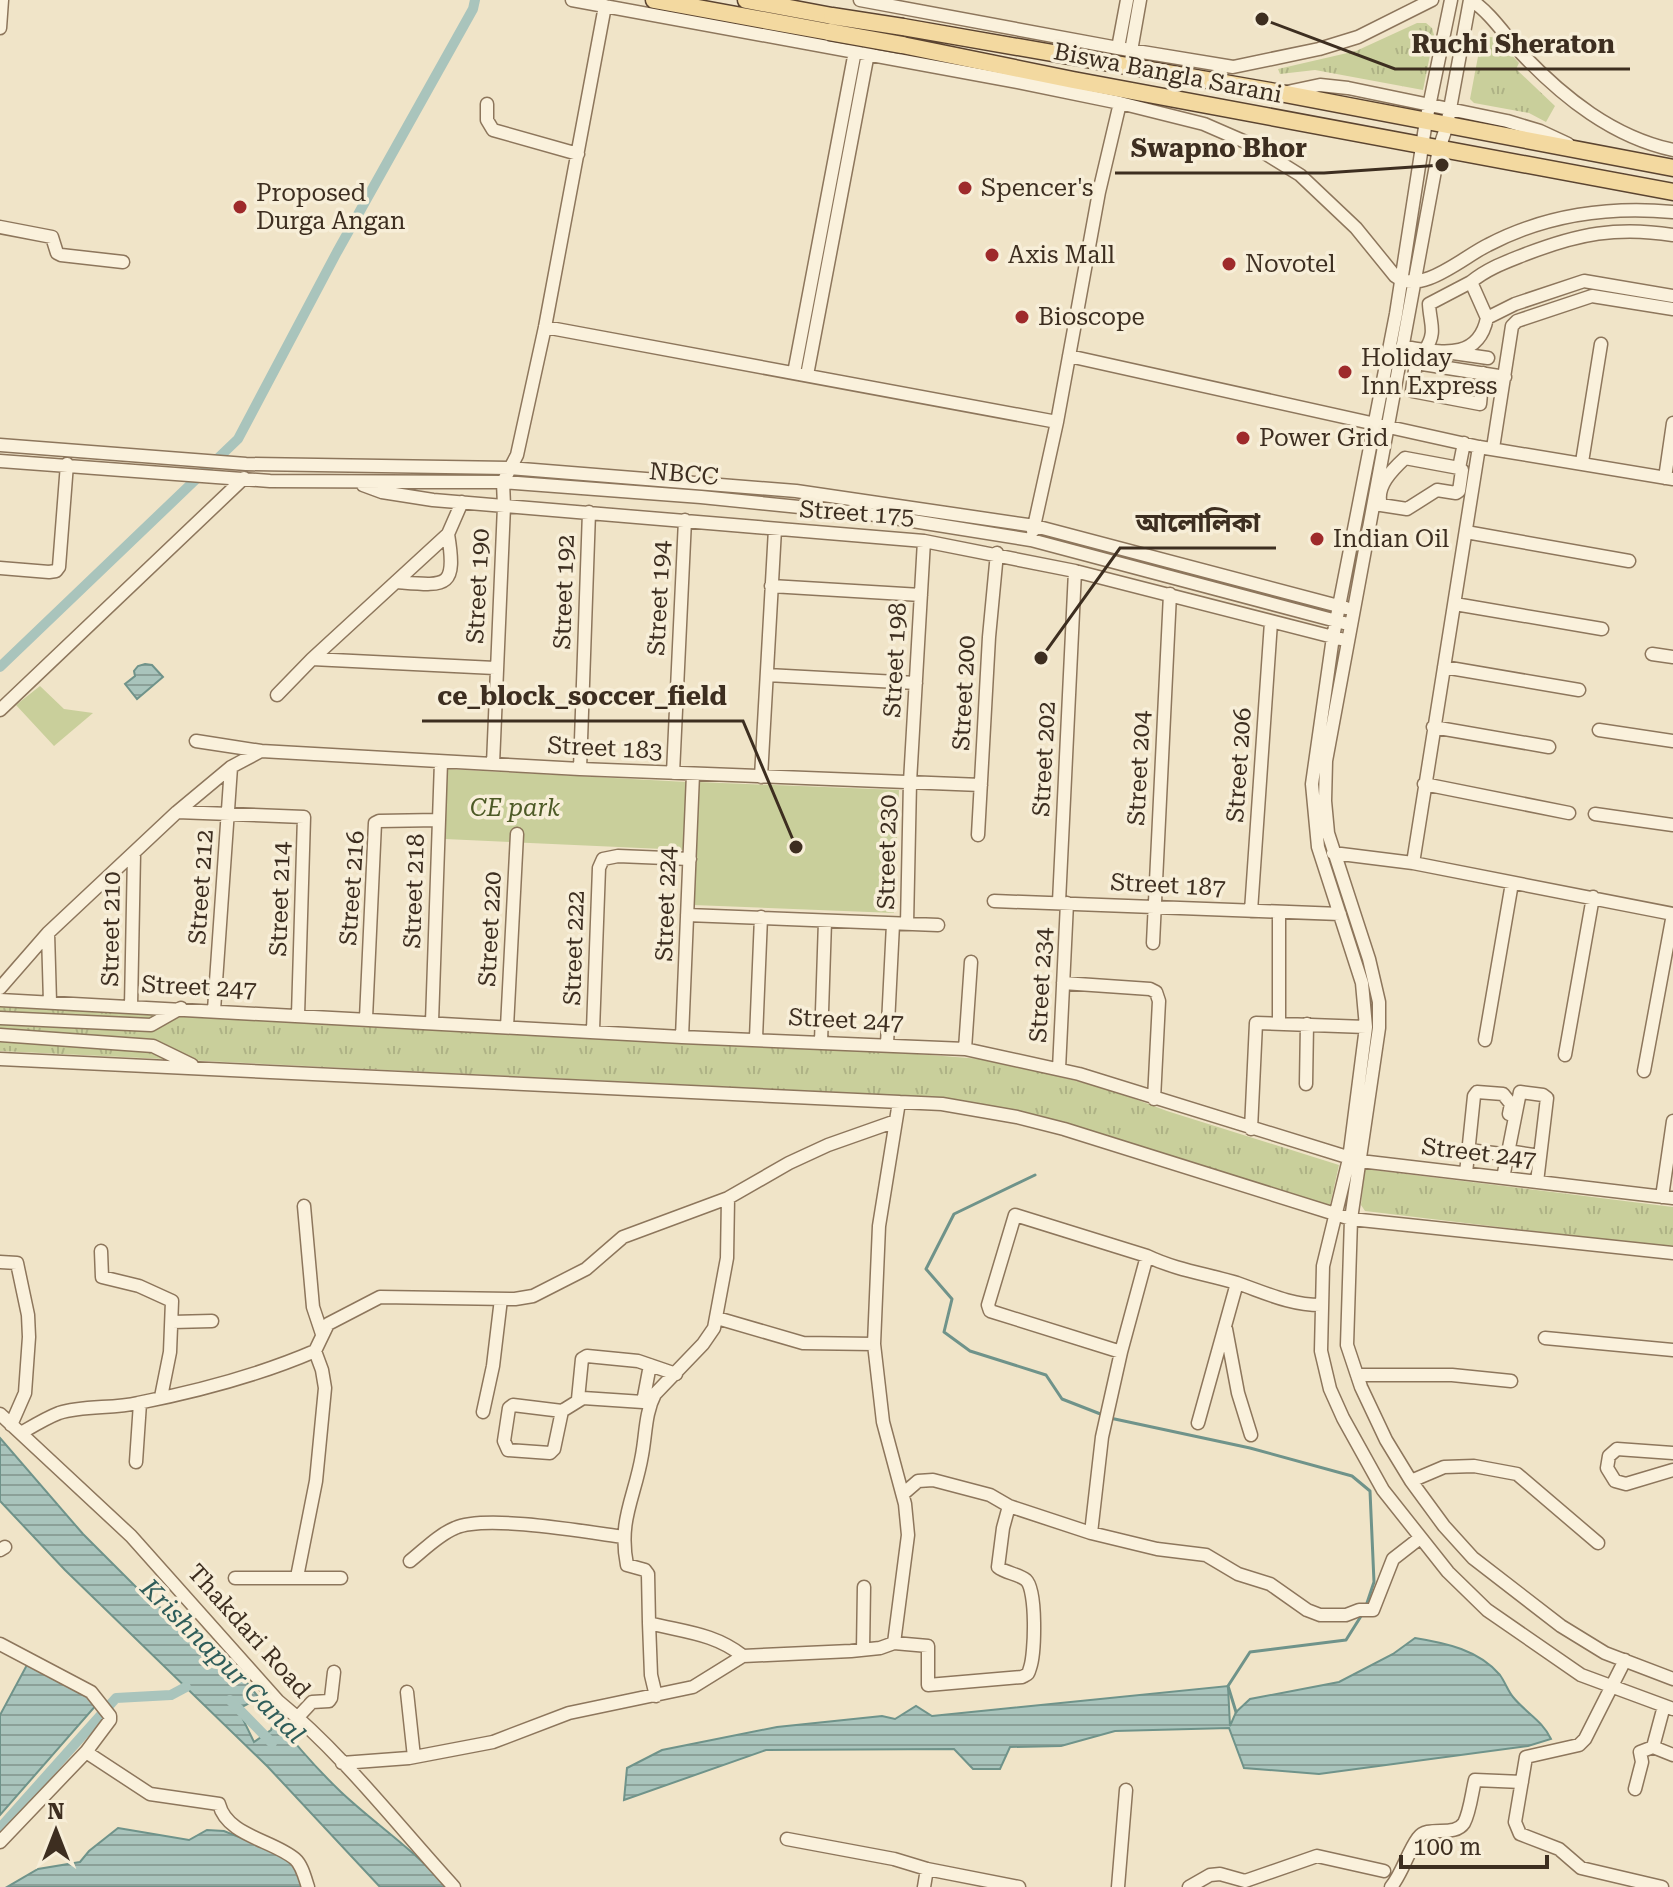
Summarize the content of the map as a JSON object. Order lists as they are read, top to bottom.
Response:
{
  "streets": {
    "main road": ["Biswa Bangla Sarani"],
    "street": [
      "NBCC",
      "Street 175",
      "Street 190",
      "Street 192",
      "Street 194",
      "Street 198",
      "Street 200",
      "Street 183",
      "Street 202",
      "Street 206",
      "Street 204",
      "Street 230",
      "Street 187",
      "Street 212",
      "Street 216",
      "Street 218",
      "Street 214",
      "Street 224",
      "Street 210",
      "Street 220",
      "Street 222",
      "Street 234",
      "Street 247",
      "Thakdari Road"
    ]
  },
  "crossings": [
    ["NBCC", "Street 175"],
    ["NBCC", "Street 190"],
    ["Street 175", "Street 190"],
    ["Street 175", "Street 192"],
    ["Street 175", "Street 194"],
    ["Street 175", "Street 198"],
    ["Street 175", "Street 200"],
    ["Street 175", "Street 202"],
    ["Street 175", "Street 206"],
    ["Street 175", "Street 204"],
    ["Street 190", "Street 183"],
    ["Street 192", "Street 183"],
    ["Street 194", "Street 183"],
    ["Street 198", "Street 183"],
    ["Street 198", "Street 230"],
    ["Street 200", "Street 183"],
    ["Street 183", "Street 230"],
    ["Street 183", "Street 218"],
    ["Street 183", "Street 224"],
    ["Street 202", "Street 187"],
    ["Street 202", "Street 234"],
    ["Street 206", "Street 187"],
    ["Street 204", "Street 187"],
    ["Street 230", "Street 247"],
    ["Street 187", "Street 234"],
    ["Street 212", "Street 214"],
    ["Street 212", "Street 247"],
    ["Street 216", "Street 218"],
    ["Street 216", "Street 247"],
    ["Street 218", "Street 247"],
    ["Street 214", "Street 247"],
    ["Street 224", "Street 222"],
    ["Street 224", "Street 247"],
    ["Street 210", "Street 247"],
    ["Street 220", "Street 247"],
    ["Street 222", "Street 247"],
    ["Street 234", "Street 247"]
  ],
  "water": ["Krishnapur Canal"],
  "parks": ["CE park"],
  "places": [
    "Ruchi Sheraton",
    "Swapno Bhor",
    "Spencer's",
    "Proposed Durga Angan",
    "Axis Mall",
    "Novotel",
    "Bioscope",
    "Holiday Inn Express",
    "Power Grid",
    "Indian Oil",
    "আলোলিকা",
    "ce_block_soccer_field"
  ],
  "scale_bar": "100 m",
  "north": "top"
}
